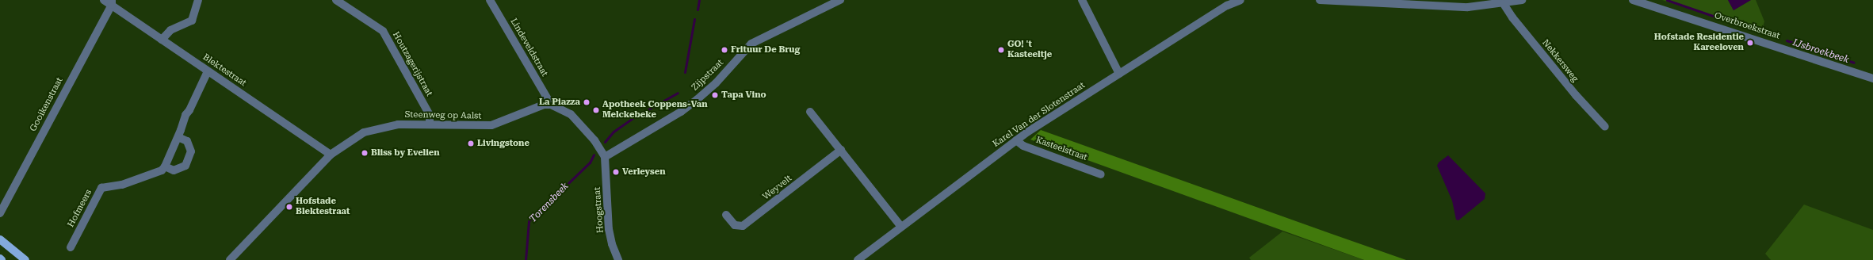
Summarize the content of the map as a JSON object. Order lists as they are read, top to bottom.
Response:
{
  "streets": {
    "street": [
      "Overbroekstraat",
      "Lindeveldstraat",
      "Nekkersweg",
      "Houtzagerijstraat",
      "Blektestraat",
      "Zijpstraat",
      "Gooikenstraat",
      "Karel Van der Slotenstraat",
      "Steenweg op Aalst",
      "Kasteelstraat",
      "Weyvelt",
      "Hofmeers",
      "Hoogstraat"
    ]
  },
  "crossings": [
    ["Lindeveldstraat", "Steenweg op Aalst"],
    ["Houtzagerijstraat", "Steenweg op Aalst"],
    ["Blektestraat", "Gooikenstraat"],
    ["Blektestraat", "Steenweg op Aalst"],
    ["Zijpstraat", "Hoogstraat"],
    ["Karel Van der Slotenstraat", "Kasteelstraat"]
  ],
  "water": ["IJsbroekbeek", "Torensbeek"],
  "places": [
    "Hofstade Residentie Kareeloven",
    "Frituur De Brug",
    "GO! 't Kasteeltje",
    "Tapa Vino",
    "La Piazza",
    "Apotheek Coppens-Van Melckebeke",
    "Livingstone",
    "Bliss by Evelien",
    "Verleysen",
    "Hofstade Blektestraat"
  ]
}
